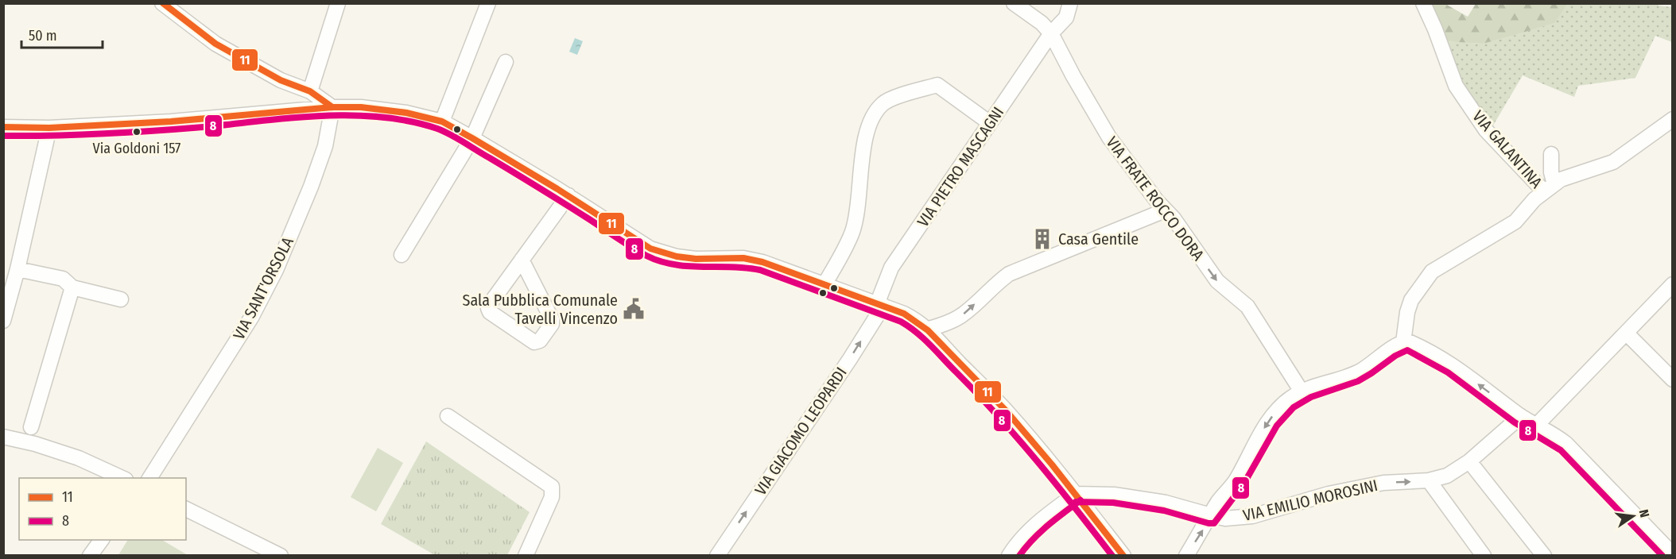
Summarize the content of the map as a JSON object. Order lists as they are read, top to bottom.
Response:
{
  "streets": {
    "street": [
      "VIA GALANTINA",
      "VIA PIETRO MASCAGNI",
      "VIA FRATE ROCCO DORA",
      "VIA SANT'ORSOLA",
      "VIA GIACOMO LEOPARDI",
      "VIA EMILIO MOROSINI"
    ]
  },
  "crossings": [
    ["VIA PIETRO MASCAGNI", "VIA FRATE ROCCO DORA"],
    ["VIA PIETRO MASCAGNI", "VIA GIACOMO LEOPARDI"]
  ],
  "one_way": ["VIA FRATE ROCCO DORA", "VIA GIACOMO LEOPARDI"],
  "places": {
    "other": ["Via Goldoni 157"],
    "building": ["Casa Gentile"],
    "public building": ["Sala Pubblica Comunale Tavelli Vincenzo"]
  },
  "lines": ["transit line 11", "transit line 8"],
  "legend": ["11", "8"],
  "scale_bar": "50 m",
  "north": "right"
}
